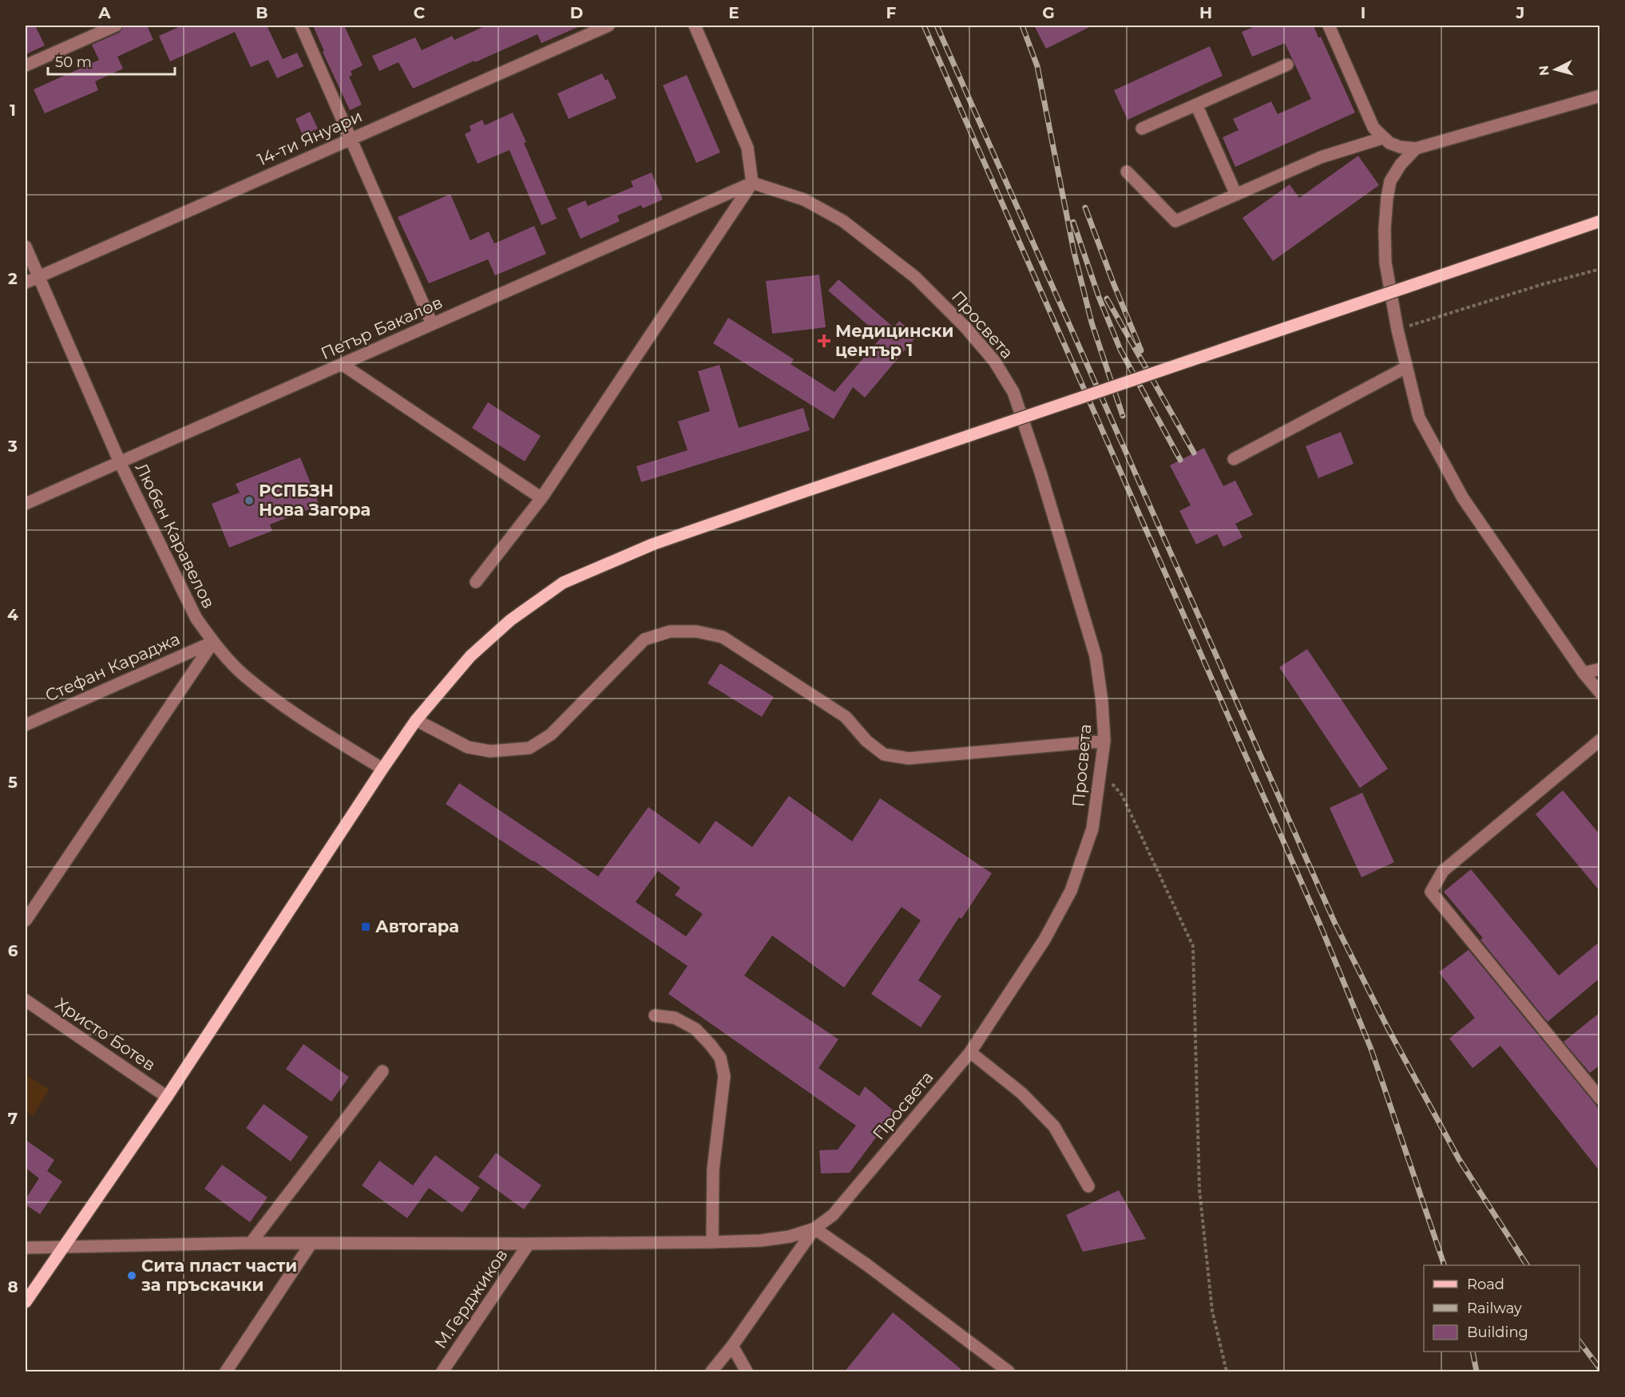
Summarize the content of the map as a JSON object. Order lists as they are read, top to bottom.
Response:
{
  "streets": {
    "street": [
      "14-ти Януари",
      "Просвета",
      "Петър Бакалов",
      "Любен Каравелов",
      "Стефан Караджа",
      "Христо Ботев",
      "М.Герджиков"
    ]
  },
  "crossings": [
    ["14-ти Януари", "Любен Каравелов"],
    ["Просвета", "Петър Бакалов"],
    ["Петър Бакалов", "Любен Каравелов"],
    ["Любен Каравелов", "Стефан Караджа"]
  ],
  "places": {
    "health": ["Медицински център 1"],
    "other": ["РСПБЗН Нова Загора", "Сита пласт части за пръскачки"],
    "transit": ["Автогара"]
  },
  "legend": ["Road", "Railway", "Building"],
  "scale_bar": "50 m",
  "north": "left",
  "grid": {
    "columns": [
      "A",
      "B",
      "C",
      "D",
      "E",
      "F",
      "G",
      "H",
      "I",
      "J"
    ],
    "rows": [
      "1",
      "2",
      "3",
      "4",
      "5",
      "6",
      "7",
      "8"
    ]
  }
}
